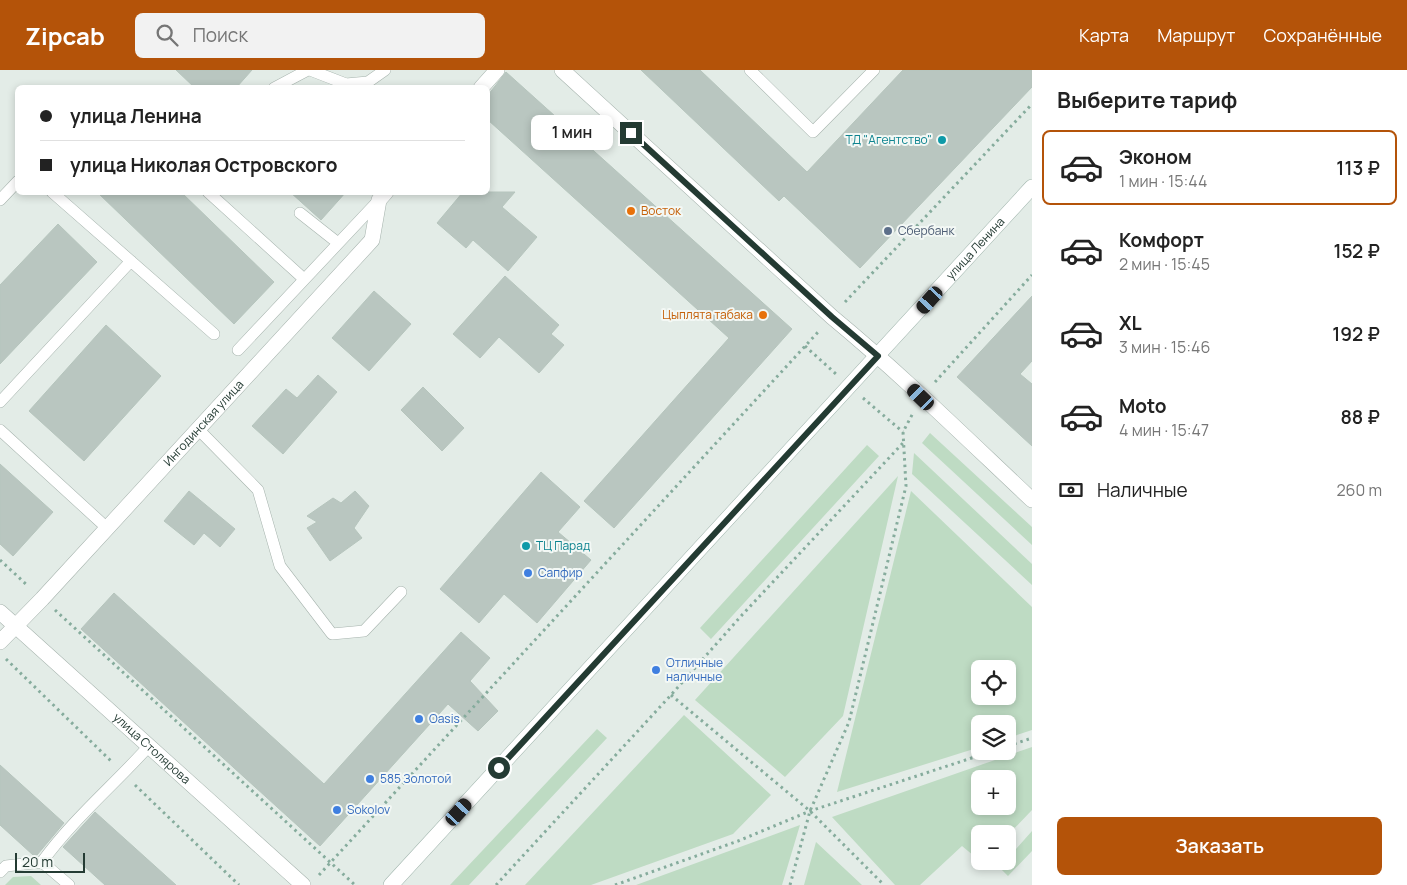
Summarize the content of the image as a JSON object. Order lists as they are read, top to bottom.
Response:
{
  "streets": {
    "street": ["улица Ленина", "Ингодинская улица", "улица Столярова"]
  },
  "crossings": [
    ["Ингодинская улица", "улица Столярова"]
  ],
  "places": [
    "ТД \"Агентство\"",
    "Восток",
    "Сбербанк",
    "Цыплята табака",
    "ТЦ Парад",
    "Сапфир",
    "Отличные наличные",
    "Oasis",
    "585 Золотой",
    "Sokolov"
  ],
  "scale_bar": "20 m",
  "page": {
    "header": "Zipcab",
    "search": "Поиск",
    "nav": ["Карта", "Маршрут", "Сохранённые"],
    "heading": "Выберите тариф",
    "banner": ["улица Ленина", "улица Николая Островского"],
    "bubble": "1 мин",
    "list": [
      {
        "name": "Эконом",
        "note": "1 мин · 15:44",
        "value": "113 ₽"
      },
      {
        "name": "Комфорт",
        "note": "2 мин · 15:45",
        "value": "152 ₽"
      },
      {
        "name": "XL",
        "note": "3 мин · 15:46",
        "value": "192 ₽"
      },
      {
        "name": "Moto",
        "note": "4 мин · 15:47",
        "value": "88 ₽"
      }
    ],
    "pay": ["Наличные", "260 m"],
    "map_buttons": ["+", "−"],
    "buttons": "Заказать",
    "scale": "20 m"
  }
}
